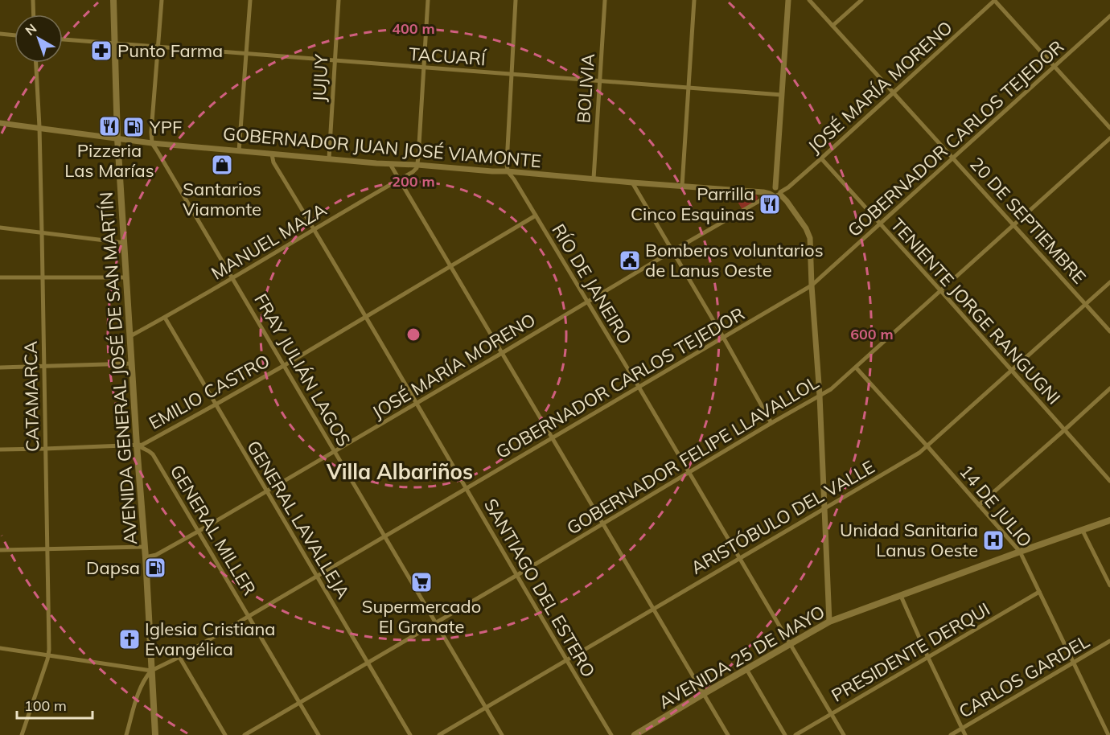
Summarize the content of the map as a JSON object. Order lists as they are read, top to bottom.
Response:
{
  "streets": {
    "main road": ["AVENIDA GENERAL JOSÉ DE SAN MARTÍN", "AVENIDA 25 DE MAYO"],
    "street": [
      "TACUARÍ",
      "JUJUY",
      "JOSÉ MARÍA MORENO",
      "BOLIVIA",
      "GOBERNADOR CARLOS TEJEDOR",
      "GOBERNADOR JUAN JOSÉ VIAMONTE",
      "20 DE SEPTIEMBRE",
      "MANUEL MAZA",
      "RÍO DE JANEIRO",
      "TENIENTE JORGE RANGUGNI",
      "FRAY JULIÁN LAGOS",
      "EMILIO CASTRO",
      "CATAMARCA",
      "GOBERNADOR FELIPE LLAVALLOL",
      "14 DE JULIO",
      "ARISTÓBULO DEL VALLE",
      "GENERAL LAVALLEJA",
      "GENERAL MILLER",
      "SANTIAGO DEL ESTERO",
      "PRESIDENTE DERQUI",
      "CARLOS GARDEL"
    ]
  },
  "crossings": [
    ["TACUARÍ", "JUJUY"],
    ["TACUARÍ", "BOLIVIA"],
    ["TACUARÍ", "AVENIDA GENERAL JOSÉ DE SAN MARTÍN"],
    ["JUJUY", "GOBERNADOR JUAN JOSÉ VIAMONTE"],
    ["JOSÉ MARÍA MORENO", "GOBERNADOR JUAN JOSÉ VIAMONTE"],
    ["JOSÉ MARÍA MORENO", "20 DE SEPTIEMBRE"],
    ["JOSÉ MARÍA MORENO", "RÍO DE JANEIRO"],
    ["JOSÉ MARÍA MORENO", "TENIENTE JORGE RANGUGNI"],
    ["JOSÉ MARÍA MORENO", "AVENIDA GENERAL JOSÉ DE SAN MARTÍN"],
    ["JOSÉ MARÍA MORENO", "FRAY JULIÁN LAGOS"],
    ["JOSÉ MARÍA MORENO", "GENERAL LAVALLEJA"],
    ["JOSÉ MARÍA MORENO", "GENERAL MILLER"],
    ["JOSÉ MARÍA MORENO", "SANTIAGO DEL ESTERO"],
    ["BOLIVIA", "GOBERNADOR JUAN JOSÉ VIAMONTE"],
    ["GOBERNADOR CARLOS TEJEDOR", "20 DE SEPTIEMBRE"],
    ["GOBERNADOR CARLOS TEJEDOR", "RÍO DE JANEIRO"],
    ["GOBERNADOR CARLOS TEJEDOR", "TENIENTE JORGE RANGUGNI"],
    ["GOBERNADOR CARLOS TEJEDOR", "AVENIDA GENERAL JOSÉ DE SAN MARTÍN"],
    ["GOBERNADOR CARLOS TEJEDOR", "FRAY JULIÁN LAGOS"],
    ["GOBERNADOR CARLOS TEJEDOR", "GENERAL LAVALLEJA"],
    ["GOBERNADOR CARLOS TEJEDOR", "GENERAL MILLER"],
    ["GOBERNADOR CARLOS TEJEDOR", "SANTIAGO DEL ESTERO"],
    ["GOBERNADOR JUAN JOSÉ VIAMONTE", "MANUEL MAZA"],
    ["GOBERNADOR JUAN JOSÉ VIAMONTE", "RÍO DE JANEIRO"],
    ["GOBERNADOR JUAN JOSÉ VIAMONTE", "AVENIDA GENERAL JOSÉ DE SAN MARTÍN"],
    ["GOBERNADOR JUAN JOSÉ VIAMONTE", "FRAY JULIÁN LAGOS"],
    ["GOBERNADOR JUAN JOSÉ VIAMONTE", "CATAMARCA"],
    ["GOBERNADOR JUAN JOSÉ VIAMONTE", "SANTIAGO DEL ESTERO"],
    ["20 DE SEPTIEMBRE", "GOBERNADOR FELIPE LLAVALLOL"],
    ["20 DE SEPTIEMBRE", "ARISTÓBULO DEL VALLE"],
    ["MANUEL MAZA", "AVENIDA GENERAL JOSÉ DE SAN MARTÍN"],
    ["MANUEL MAZA", "FRAY JULIÁN LAGOS"],
    ["MANUEL MAZA", "GENERAL LAVALLEJA"],
    ["MANUEL MAZA", "SANTIAGO DEL ESTERO"],
    ["RÍO DE JANEIRO", "EMILIO CASTRO"],
    ["RÍO DE JANEIRO", "GOBERNADOR FELIPE LLAVALLOL"],
    ["RÍO DE JANEIRO", "ARISTÓBULO DEL VALLE"],
    ["RÍO DE JANEIRO", "PRESIDENTE DERQUI"],
    ["RÍO DE JANEIRO", "AVENIDA 25 DE MAYO"],
    ["TENIENTE JORGE RANGUGNI", "GOBERNADOR FELIPE LLAVALLOL"],
    ["TENIENTE JORGE RANGUGNI", "ARISTÓBULO DEL VALLE"],
    ["AVENIDA GENERAL JOSÉ DE SAN MARTÍN", "EMILIO CASTRO"],
    ["AVENIDA GENERAL JOSÉ DE SAN MARTÍN", "GENERAL MILLER"],
    ["FRAY JULIÁN LAGOS", "EMILIO CASTRO"],
    ["FRAY JULIÁN LAGOS", "GOBERNADOR FELIPE LLAVALLOL"],
    ["FRAY JULIÁN LAGOS", "ARISTÓBULO DEL VALLE"],
    ["EMILIO CASTRO", "CATAMARCA"],
    ["EMILIO CASTRO", "GENERAL LAVALLEJA"],
    ["EMILIO CASTRO", "GENERAL MILLER"],
    ["EMILIO CASTRO", "SANTIAGO DEL ESTERO"],
    ["GOBERNADOR FELIPE LLAVALLOL", "14 DE JULIO"],
    ["GOBERNADOR FELIPE LLAVALLOL", "GENERAL LAVALLEJA"],
    ["GOBERNADOR FELIPE LLAVALLOL", "GENERAL MILLER"],
    ["GOBERNADOR FELIPE LLAVALLOL", "SANTIAGO DEL ESTERO"],
    ["14 DE JULIO", "ARISTÓBULO DEL VALLE"],
    ["14 DE JULIO", "PRESIDENTE DERQUI"],
    ["14 DE JULIO", "AVENIDA 25 DE MAYO"],
    ["14 DE JULIO", "CARLOS GARDEL"],
    ["ARISTÓBULO DEL VALLE", "SANTIAGO DEL ESTERO"]
  ],
  "districts": ["Villa Albariños"],
  "places": {
    "pharmacy": ["Punto Farma"],
    "restaurant": ["Pizzeria Las Marías", "Parrilla Cinco Esquinas"],
    "fuel station": ["YPF", "Dapsa"],
    "shop": ["Santarios Viamonte"],
    "public building": ["Bomberos voluntarios de Lanus Oeste"],
    "hospital": ["Unidad Sanitaria Lanus Oeste"],
    "supermarket": ["Supermercado El Granate"],
    "church": ["Iglesia Cristiana Evangélica"]
  },
  "scale_bar": "100 m",
  "north": "top left",
  "rings": ["400 m", "200 m", "600 m"]
}
